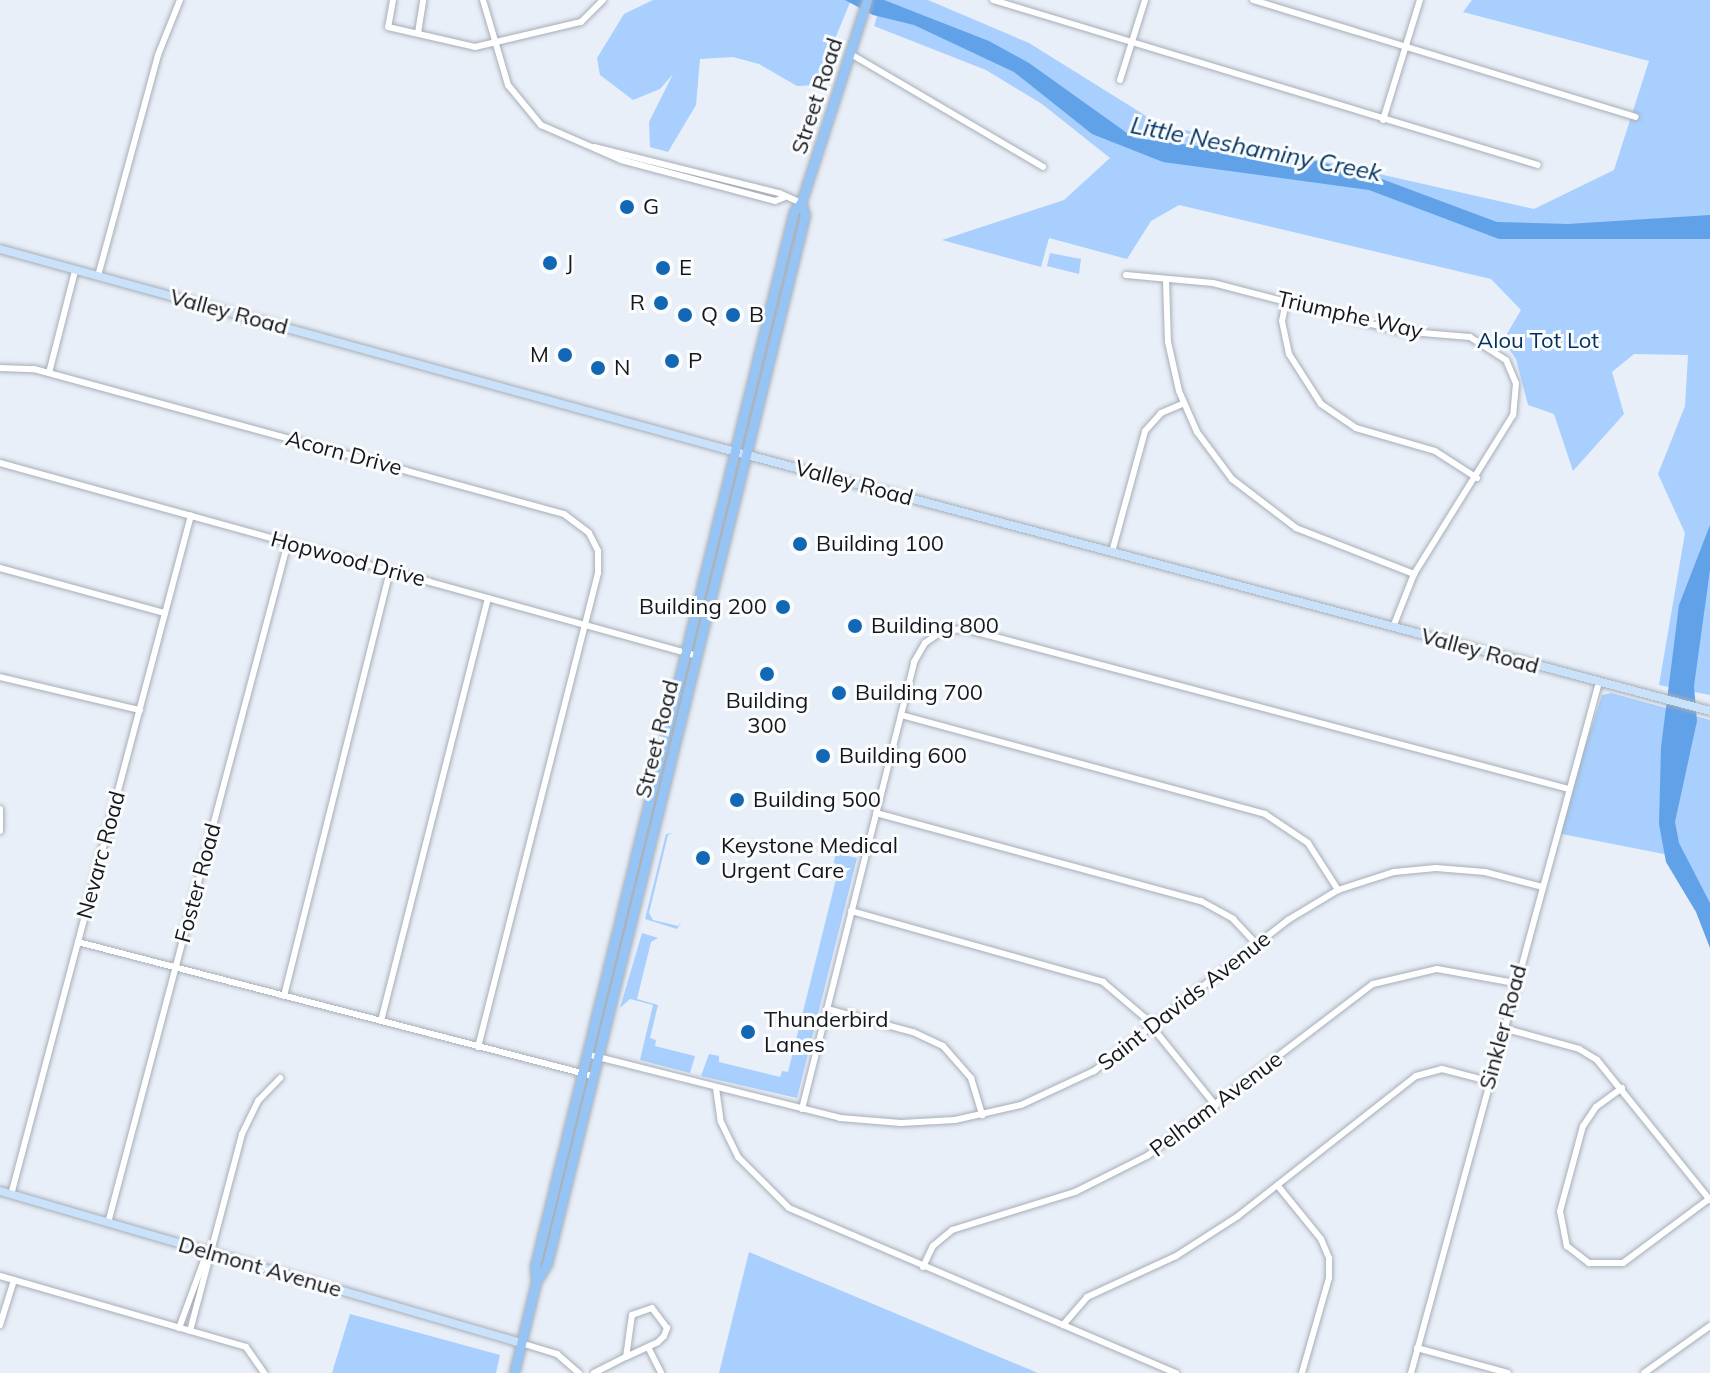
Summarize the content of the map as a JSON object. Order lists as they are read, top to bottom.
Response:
{
  "streets": {
    "main road": ["Street Road"],
    "street": [
      "Valley Road",
      "Triumphe Way",
      "Acorn Drive",
      "Hopwood Drive",
      "Nevarc Road",
      "Foster Road",
      "Saint Davids Avenue",
      "Sinkler Road",
      "Pelham Avenue",
      "Delmont Avenue"
    ]
  },
  "crossings": [
    ["Street Road", "Valley Road"],
    ["Street Road", "Hopwood Drive"],
    ["Street Road", "Saint Davids Avenue"],
    ["Street Road", "Delmont Avenue"],
    ["Valley Road", "Triumphe Way"],
    ["Valley Road", "Sinkler Road"],
    ["Acorn Drive", "Hopwood Drive"],
    ["Hopwood Drive", "Nevarc Road"],
    ["Hopwood Drive", "Foster Road"],
    ["Nevarc Road", "Delmont Avenue"],
    ["Foster Road", "Delmont Avenue"],
    ["Saint Davids Avenue", "Sinkler Road"],
    ["Sinkler Road", "Pelham Avenue"]
  ],
  "water": ["Little Neshaminy Creek"],
  "parks": ["Alou Tot Lot"],
  "places": [
    "G",
    "J",
    "E",
    "R",
    "Q",
    "B",
    "M",
    "P",
    "N",
    "Building 100",
    "Building 200",
    "Building 800",
    "Building 300",
    "Building 700",
    "Building 600",
    "Building 500",
    "Keystone Medical Urgent Care",
    "Thunderbird Lanes"
  ]
}
